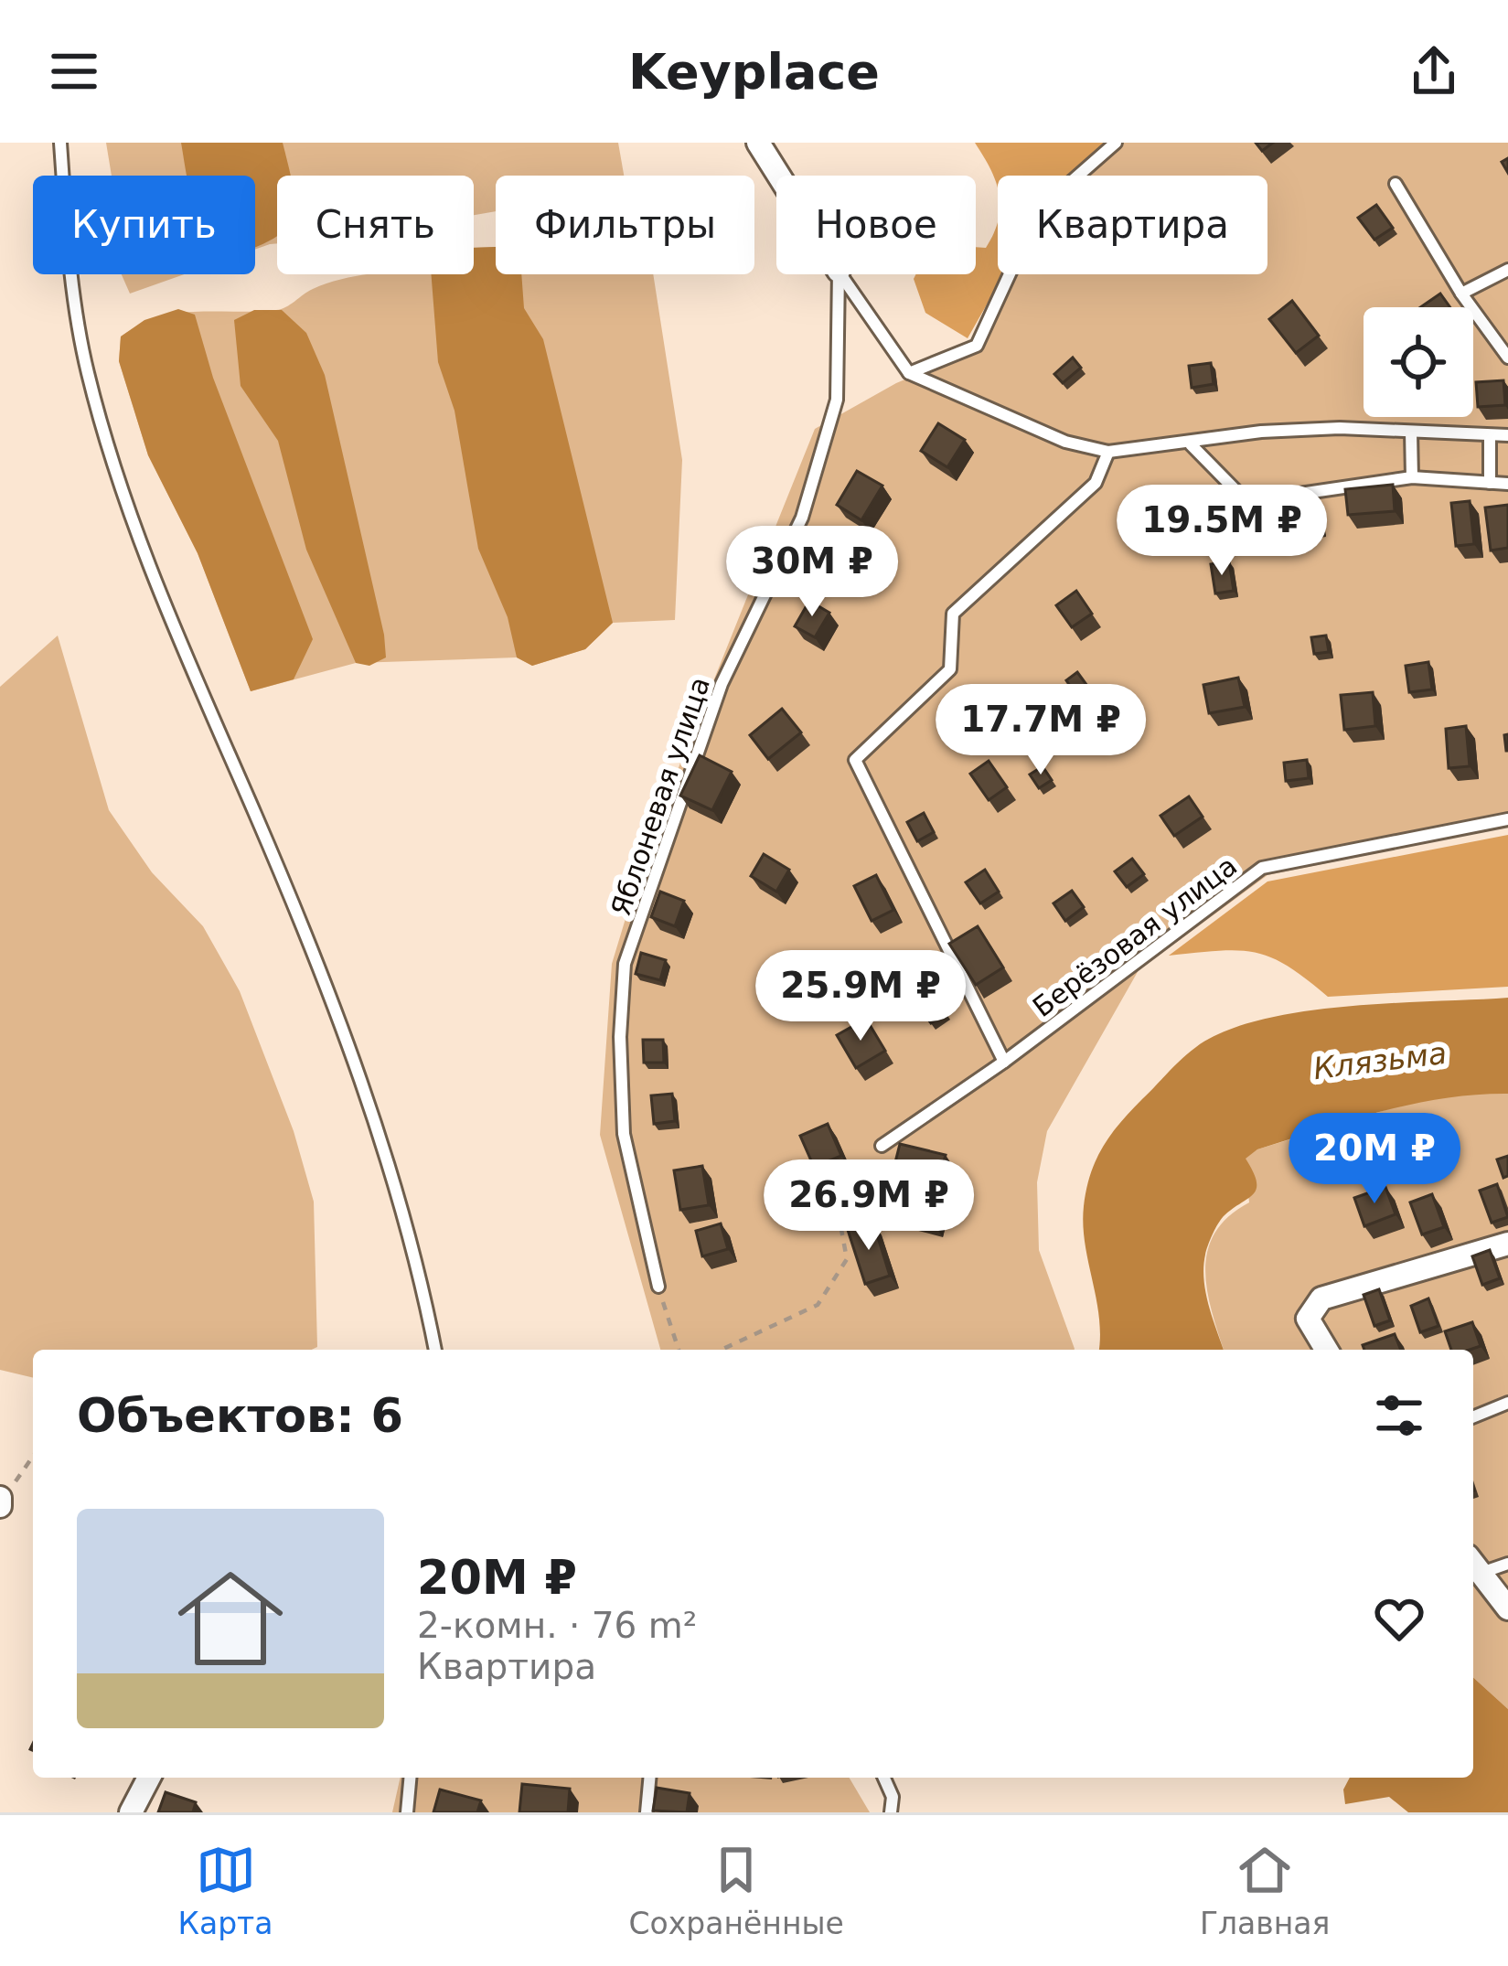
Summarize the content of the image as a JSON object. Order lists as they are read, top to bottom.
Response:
{
  "streets": {
    "lane": ["Яблоневая улица", "Берёзовая улица"]
  },
  "water": ["Клязьма"],
  "page": {
    "header": "Keyplace",
    "chip": [
      "Купить",
      "Снять",
      "Фильтры",
      "Новое",
      "Квартира"
    ],
    "price": [
      "19.5M ₽",
      "30M ₽",
      "17.7M ₽",
      "25.9M ₽",
      "20M ₽",
      "26.9M ₽"
    ],
    "heading": "Объектов: 6",
    "list": [
      {
        "name": "20M ₽",
        "note": "2-комн. · 76 m² · Квартира"
      }
    ],
    "tabs": ["Карта", "Сохранённые", "Главная"]
  }
}
